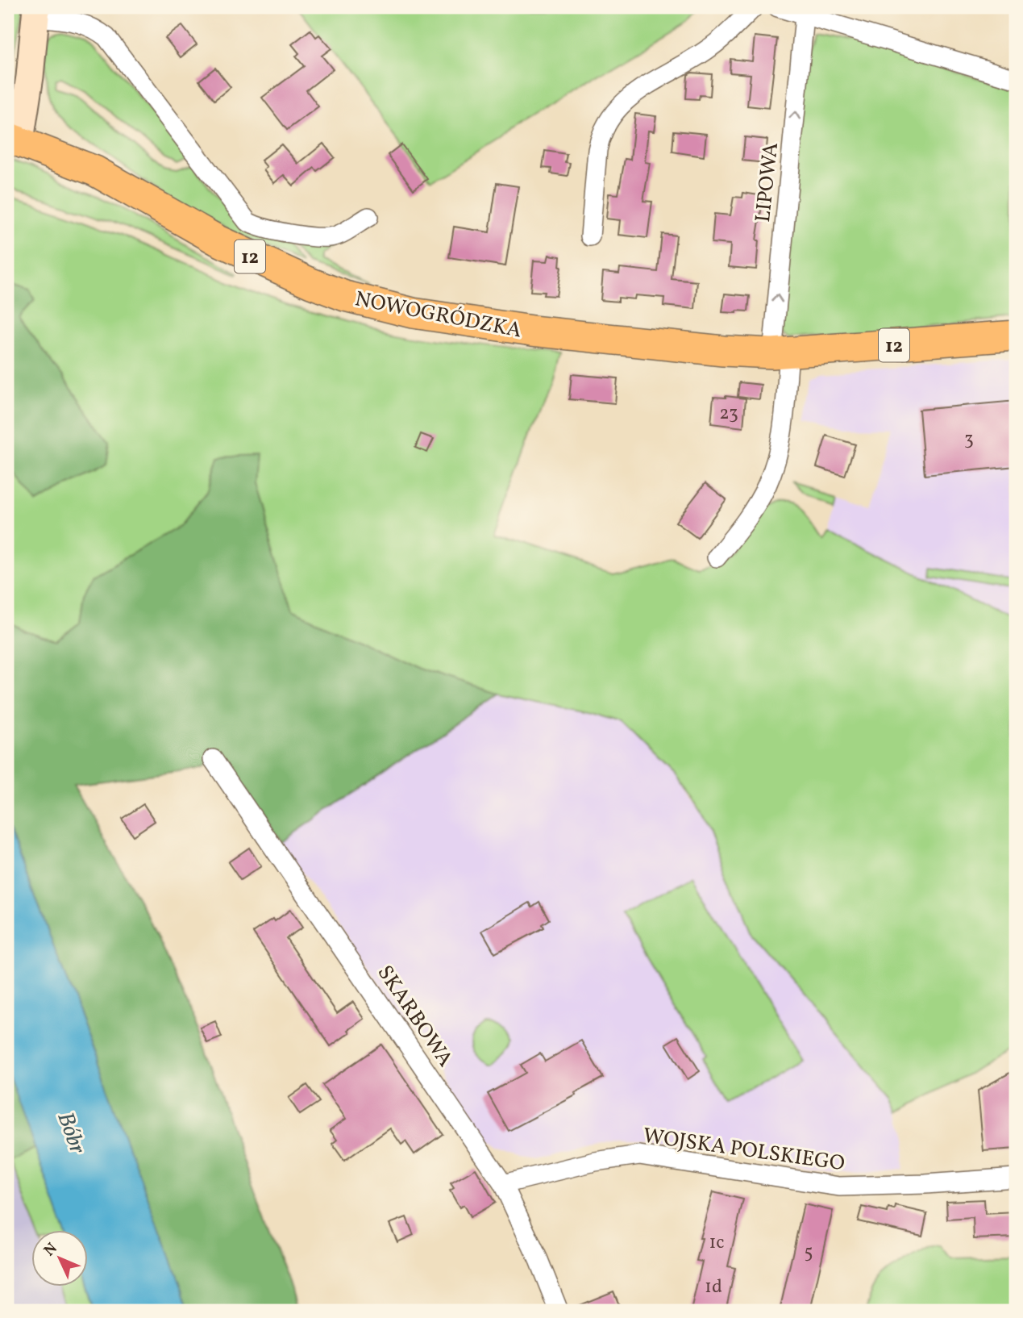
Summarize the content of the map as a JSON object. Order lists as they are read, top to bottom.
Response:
{
  "streets": {
    "main road": ["12", "NOWOGRÓDZKA"],
    "street": ["LIPOWA", "SKARBOWA", "WOJSKA POLSKIEGO"]
  },
  "crossings": [
    ["LIPOWA", "NOWOGRÓDZKA"],
    ["SKARBOWA", "WOJSKA POLSKIEGO"]
  ],
  "one_way": ["LIPOWA"],
  "water": ["Bóbr"],
  "house_numbers": [
    "23",
    "3",
    "1c",
    "5",
    "1d"
  ],
  "north": "top left"
}
